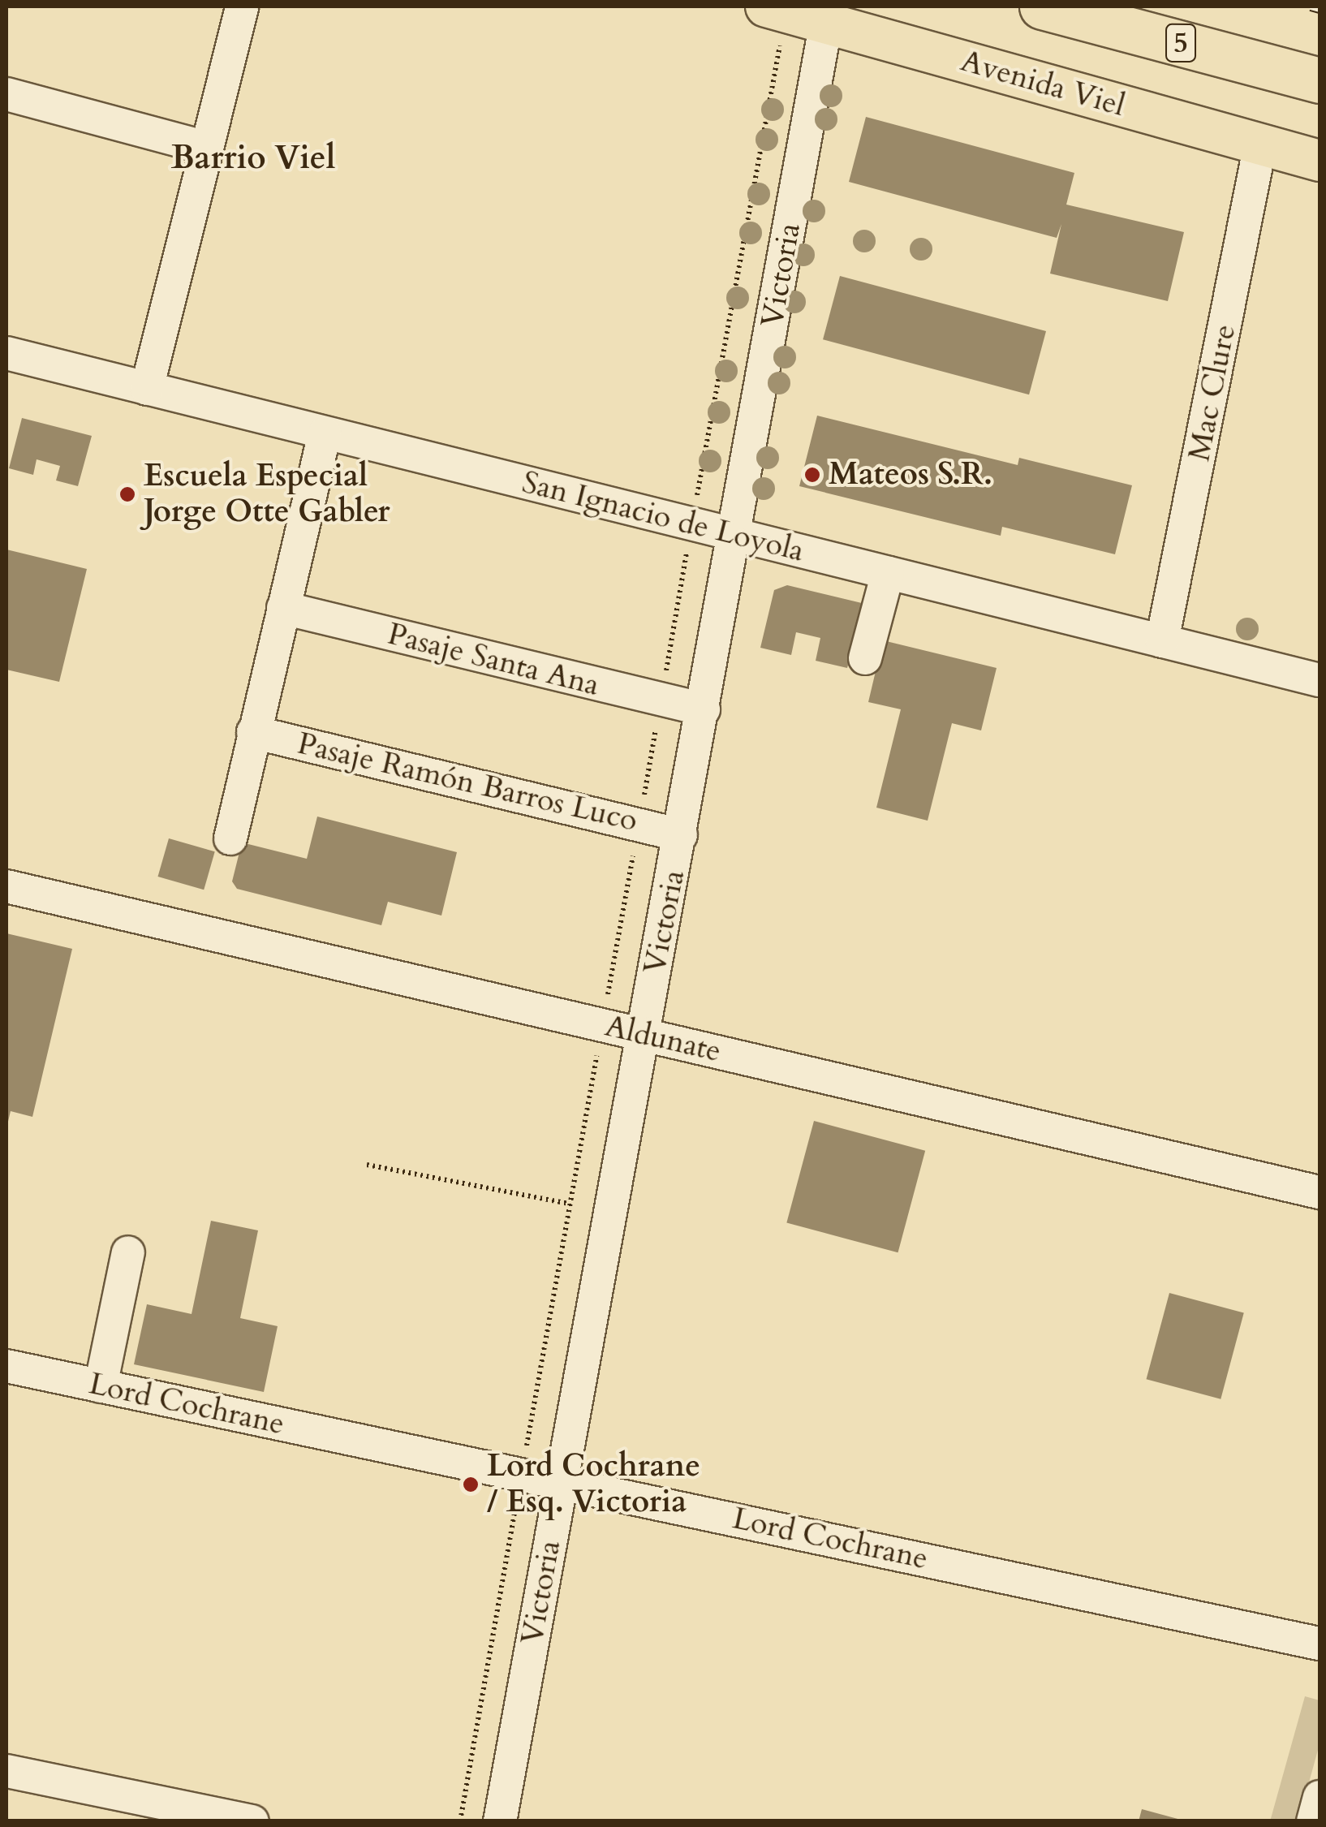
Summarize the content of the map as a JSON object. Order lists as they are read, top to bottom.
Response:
{
  "streets": {
    "highway": ["5"],
    "main road": ["Avenida Viel"],
    "street": [
      "Victoria",
      "Mac Clure",
      "San Ignacio de Loyola",
      "Pasaje Santa Ana",
      "Pasaje Ramón Barros Luco",
      "Aldunate",
      "Lord Cochrane"
    ]
  },
  "crossings": [
    ["Avenida Viel", "Victoria"],
    ["Avenida Viel", "Mac Clure"],
    ["Victoria", "San Ignacio de Loyola"],
    ["Victoria", "Pasaje Santa Ana"],
    ["Victoria", "Pasaje Ramón Barros Luco"],
    ["Victoria", "Aldunate"],
    ["Victoria", "Lord Cochrane"],
    ["Mac Clure", "San Ignacio de Loyola"]
  ],
  "districts": ["Barrio Viel"],
  "places": ["Mateos S.R.", "Escuela Especial Jorge Otte Gabler", "Lord Cochrane / Esq. Victoria"]
}
